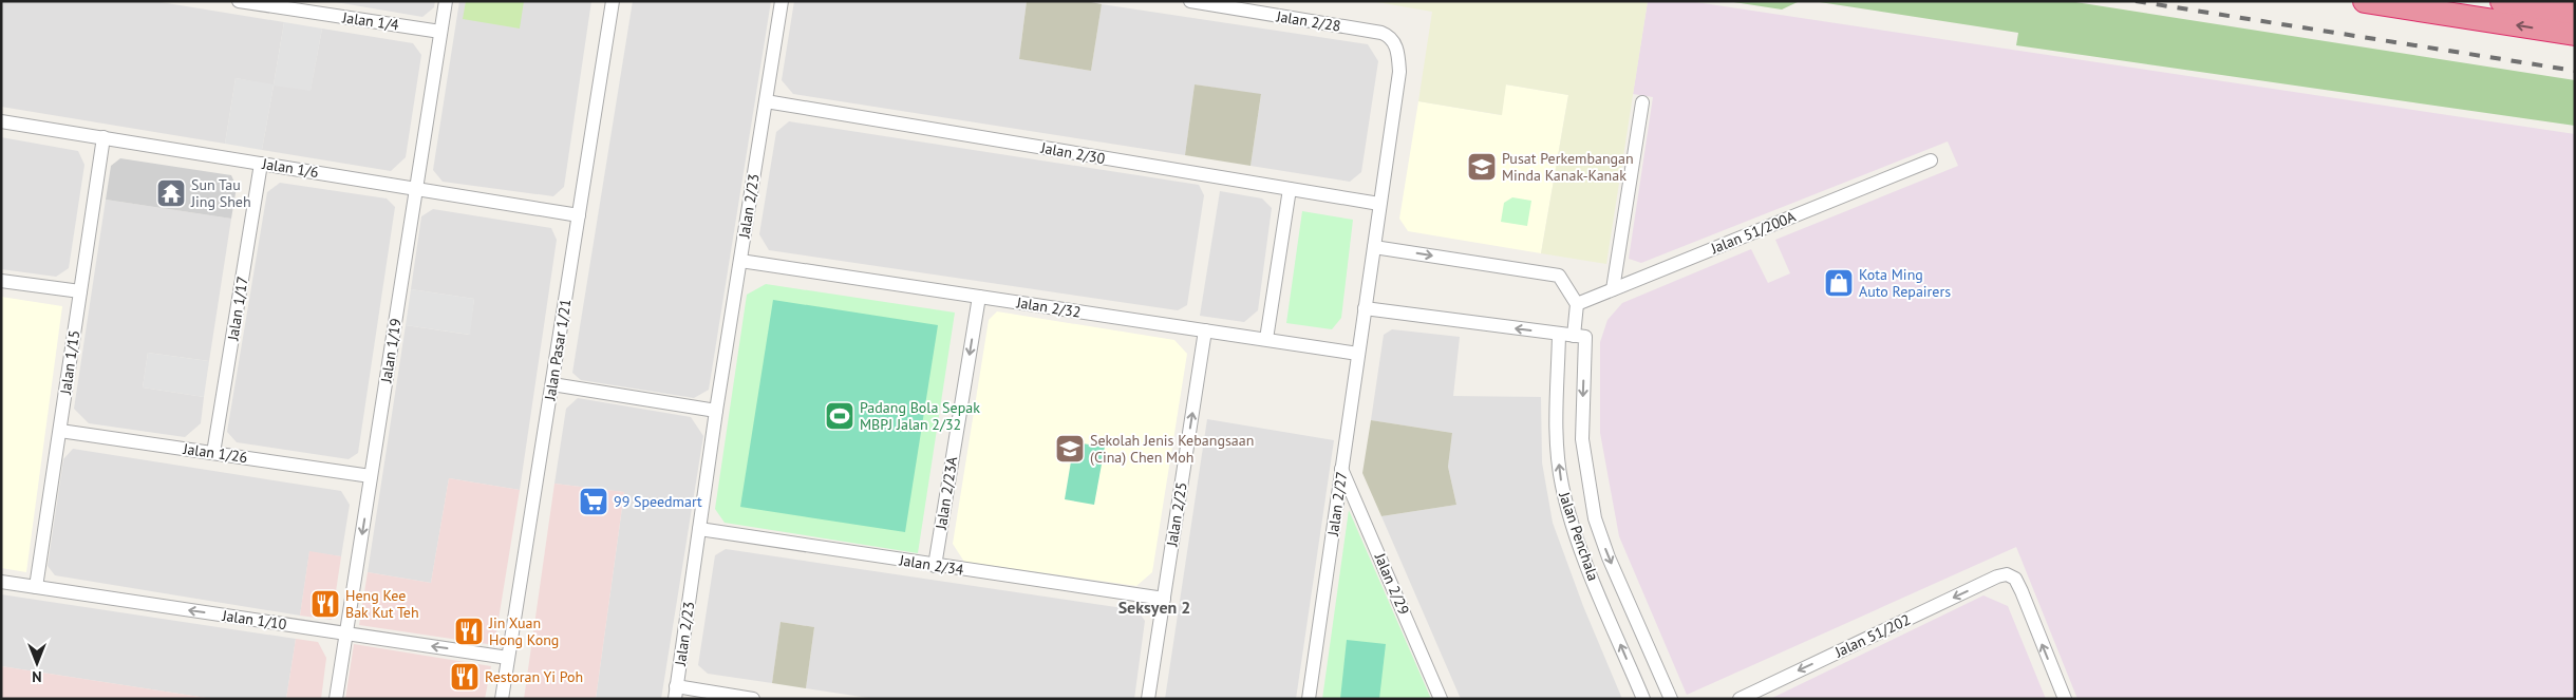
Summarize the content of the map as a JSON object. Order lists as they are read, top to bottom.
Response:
{
  "streets": {
    "street": [
      "Jalan 1/4",
      "Jalan 2/28",
      "Jalan 2/30",
      "Jalan 1/6",
      "Jalan 2/23",
      "Jalan 51/200A",
      "Jalan 2/32",
      "Jalan 1/17",
      "Jalan Pasar 1/21",
      "Jalan 1/19",
      "Jalan 1/15",
      "Jalan 1/26",
      "Jalan 2/23A",
      "Jalan 2/27",
      "Jalan 2/25",
      "Jalan Penchala",
      "Jalan 2/34",
      "Jalan 2/29",
      "Jalan 1/10",
      "Jalan 51/202"
    ]
  },
  "crossings": [
    ["Jalan 1/4", "Jalan 1/19"],
    ["Jalan 2/28", "Jalan 2/27"],
    ["Jalan 2/30", "Jalan 2/23"],
    ["Jalan 2/30", "Jalan 2/27"],
    ["Jalan 1/6", "Jalan 1/17"],
    ["Jalan 1/6", "Jalan Pasar 1/21"],
    ["Jalan 1/6", "Jalan 1/19"],
    ["Jalan 1/6", "Jalan 1/15"],
    ["Jalan 2/23", "Jalan 2/32"],
    ["Jalan 2/23", "Jalan 2/34"],
    ["Jalan 51/200A", "Jalan Penchala"],
    ["Jalan 2/32", "Jalan 2/23A"],
    ["Jalan 2/32", "Jalan 2/27"],
    ["Jalan 2/32", "Jalan 2/25"],
    ["Jalan 1/17", "Jalan 1/26"],
    ["Jalan Pasar 1/21", "Jalan 1/10"],
    ["Jalan 1/19", "Jalan 1/26"],
    ["Jalan 1/19", "Jalan 1/10"],
    ["Jalan 1/15", "Jalan 1/26"],
    ["Jalan 1/15", "Jalan 1/10"],
    ["Jalan 2/23A", "Jalan 2/34"],
    ["Jalan 2/27", "Jalan 2/29"],
    ["Jalan 2/25", "Jalan 2/34"]
  ],
  "one_way": ["Jalan 2/23A", "Jalan 2/25", "Jalan 1/10"],
  "districts": ["Seksyen 2"],
  "places": {
    "school or university": ["Pusat Perkembangan Minda Kanak-Kanak", "Sekolah Jenis Kebangsaan (Cina) Chen Moh"],
    "temple": ["Sun Tau Jing Sheh"],
    "shop": ["Kota Ming Auto Repairers"],
    "sports": ["Padang Bola Sepak MBPJ Jalan 2/32"],
    "supermarket": ["99 Speedmart"],
    "restaurant": ["Heng Kee Bak Kut Teh", "Jin Xuan Hong Kong", "Restoran Yi Poh"]
  },
  "north": "bottom"
}
